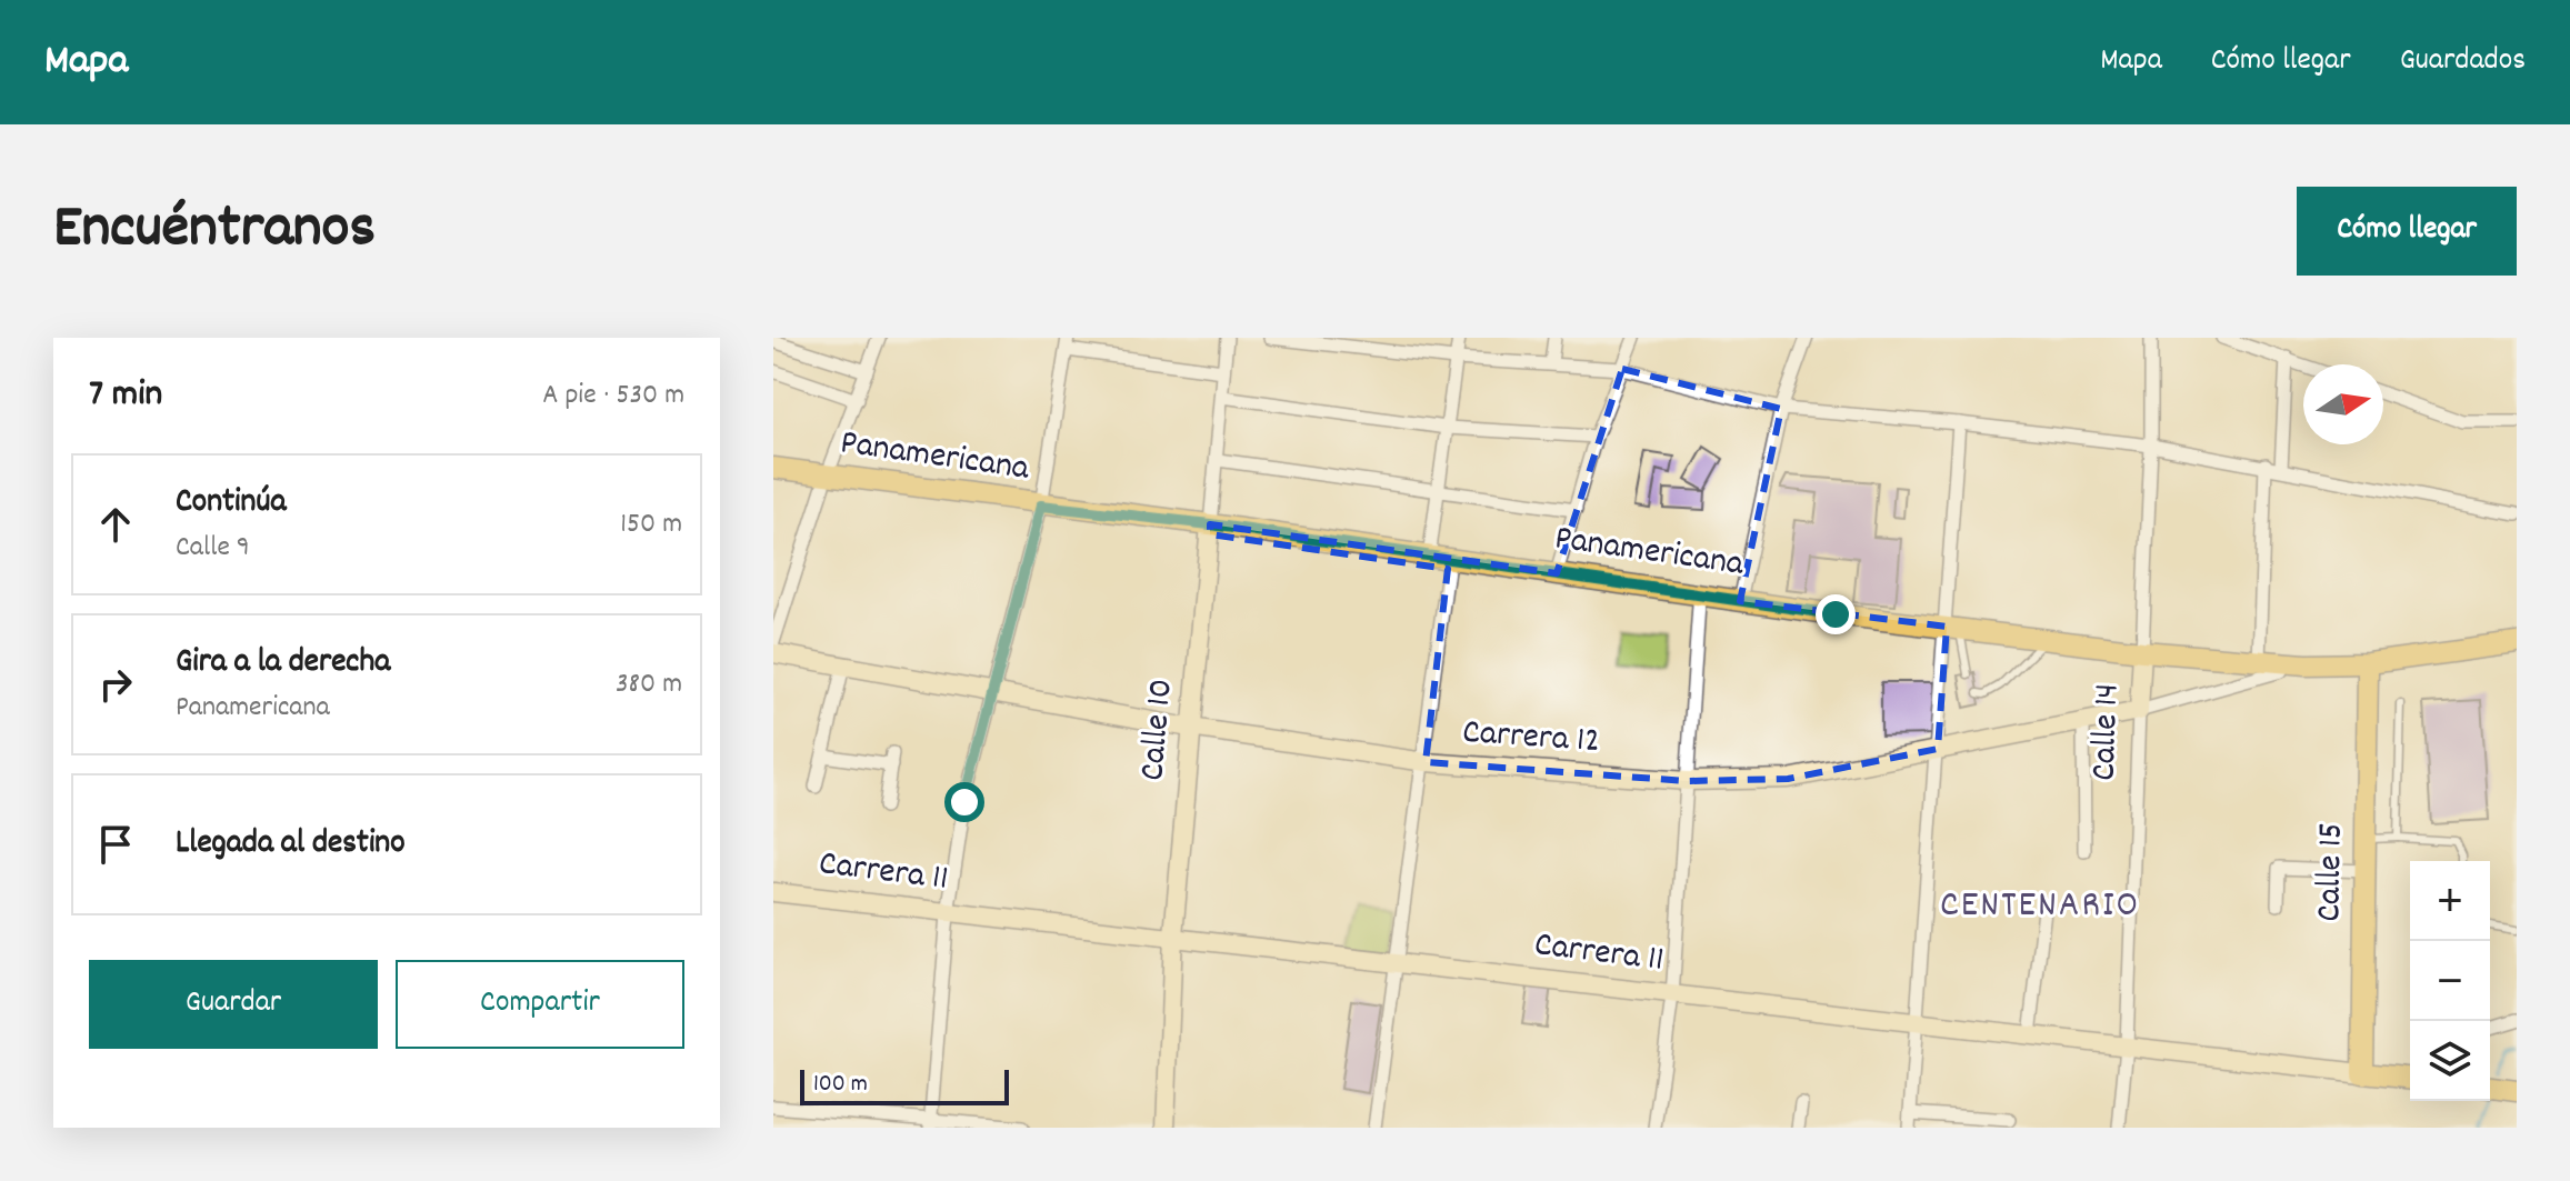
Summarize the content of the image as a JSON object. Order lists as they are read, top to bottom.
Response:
{
  "streets": {
    "main road": ["Panamericana", "Calle 15", "Carrera 11"],
    "street": ["Calle 10", "Calle 14", "Carrera 12"]
  },
  "crossings": [
    ["Panamericana", "Calle 10"],
    ["Panamericana", "Calle 14"],
    ["Panamericana", "Carrera 12"],
    ["Panamericana", "Calle 15"],
    ["Calle 10", "Carrera 12"],
    ["Calle 10", "Carrera 11"],
    ["Calle 14", "Carrera 12"],
    ["Calle 14", "Carrera 11"],
    ["Calle 15", "Carrera 11"]
  ],
  "districts": ["CENTENARIO"],
  "scale_bar": "100 m",
  "north": "right",
  "page": {
    "header": "Mapa",
    "nav": ["Mapa", "Cómo llegar", "Guardados"],
    "title": "Encuéntranos",
    "buttons": [
      "Cómo llegar",
      ["Guardar", "Compartir"]
    ],
    "heading": ["7 min", "A pie · 530 m"],
    "list": [
      ["Continúa", "Calle 9", "150 m"],
      ["Gira a la derecha", "Panamericana", "380 m"],
      "Llegada al destino"
    ],
    "map_buttons": ["+", "−"],
    "scale": "100 m"
  }
}
